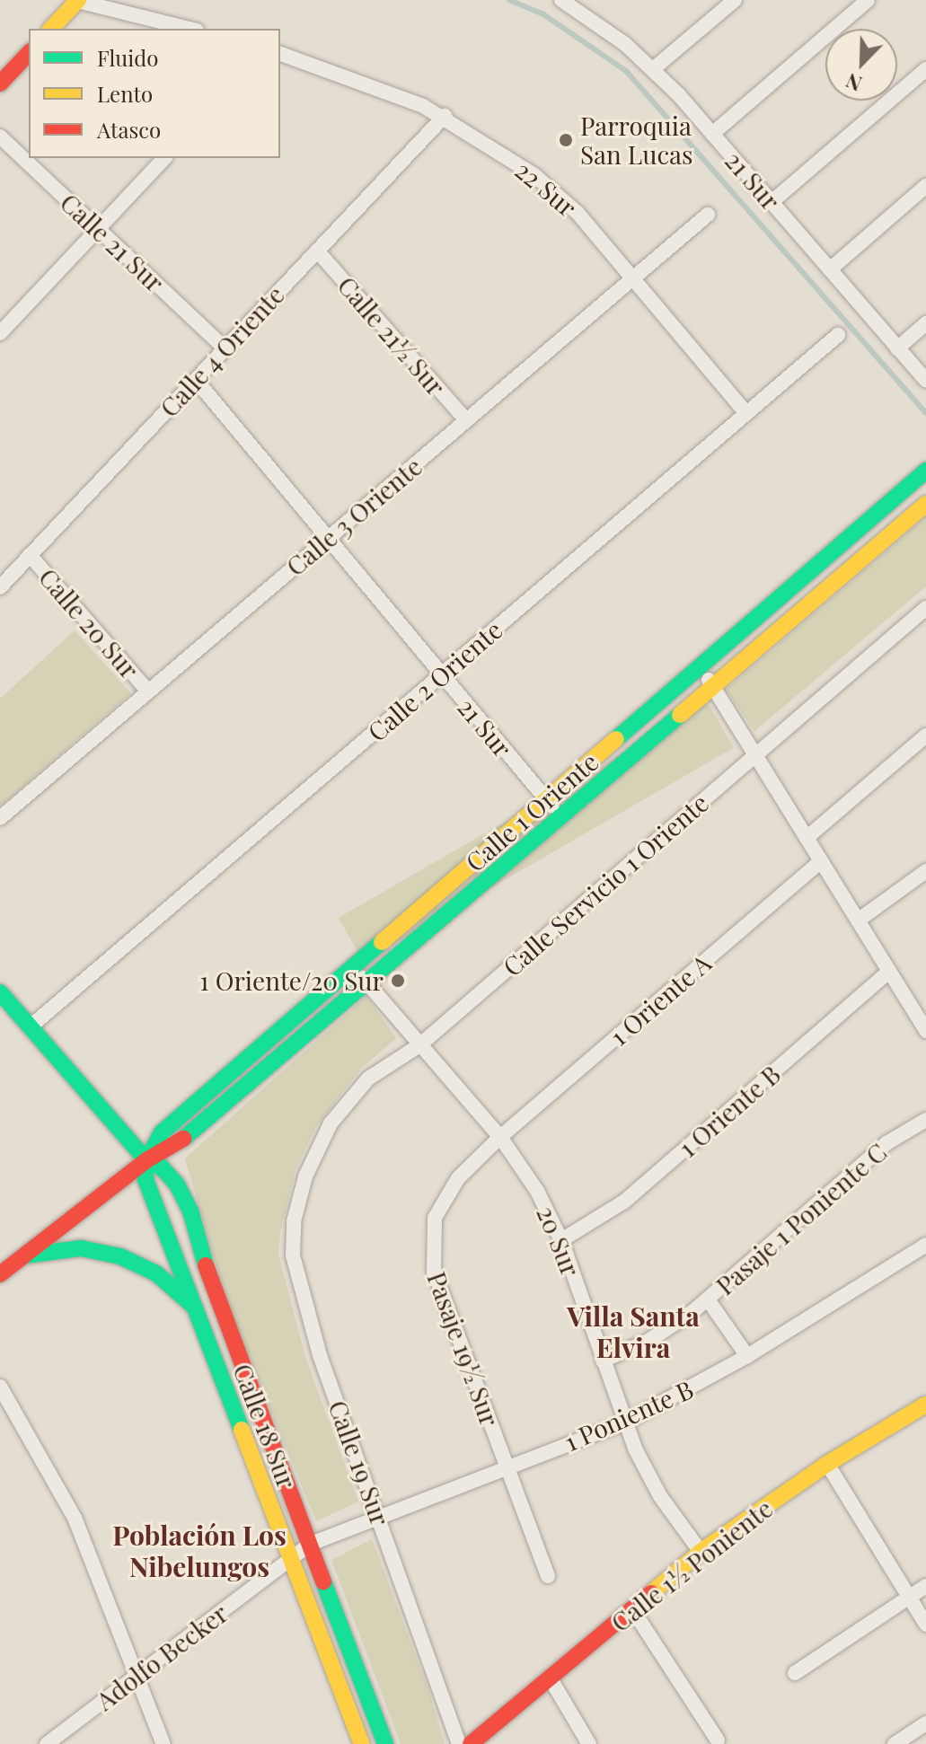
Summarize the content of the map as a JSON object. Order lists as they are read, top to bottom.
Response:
{
  "streets": {
    "street": [
      "21 Sur",
      "22 Sur",
      "Calle 21 Sur",
      "Calle 21½ Sur",
      "Calle 4 Oriente",
      "Calle 3 Oriente",
      "Calle 20 Sur",
      "Calle 2 Oriente",
      "Calle 1 Oriente",
      "Calle Servicio 1 Oriente",
      "1 Oriente A",
      "1 Oriente B",
      "Pasaje 1 Poniente C",
      "20 Sur",
      "Pasaje 19½ Sur",
      "1 Poniente B",
      "Calle 18 Sur",
      "Calle 19 Sur",
      "Calle 1½ Poniente",
      "Adolfo Becker"
    ]
  },
  "crossings": [
    ["21 Sur", "Calle 3 Oriente"],
    ["21 Sur", "Calle 2 Oriente"],
    ["21 Sur", "Calle 1 Oriente"],
    ["22 Sur", "Calle 4 Oriente"],
    ["22 Sur", "Calle 3 Oriente"],
    ["22 Sur", "Calle 2 Oriente"],
    ["Calle 21 Sur", "Calle 4 Oriente"],
    ["Calle 21½ Sur", "Calle 4 Oriente"],
    ["Calle 21½ Sur", "Calle 3 Oriente"],
    ["Calle 4 Oriente", "Calle 20 Sur"],
    ["Calle 3 Oriente", "Calle 20 Sur"],
    ["Calle 2 Oriente", "Calle 18 Sur"],
    ["Calle 1 Oriente", "20 Sur"],
    ["Calle 1 Oriente", "Calle 18 Sur"],
    ["Calle Servicio 1 Oriente", "20 Sur"],
    ["Calle Servicio 1 Oriente", "Calle 19 Sur"],
    ["1 Oriente A", "20 Sur"],
    ["1 Oriente A", "Pasaje 19½ Sur"],
    ["1 Oriente B", "20 Sur"],
    ["Pasaje 1 Poniente C", "20 Sur"],
    ["20 Sur", "Pasaje 19½ Sur"],
    ["20 Sur", "1 Poniente B"],
    ["20 Sur", "Calle 1½ Poniente"],
    ["Pasaje 19½ Sur", "1 Poniente B"],
    ["1 Poniente B", "Calle 18 Sur"],
    ["1 Poniente B", "Calle 19 Sur"],
    ["1 Poniente B", "Adolfo Becker"],
    ["Calle 18 Sur", "Adolfo Becker"]
  ],
  "districts": ["Villa Santa Elvira", "Población Los Nibelungos"],
  "places": ["Parroquia San Lucas", "1 Oriente/20 Sur"],
  "legend": ["Fluido", "Lento", "Atasco"],
  "north": "bottom left"
}
